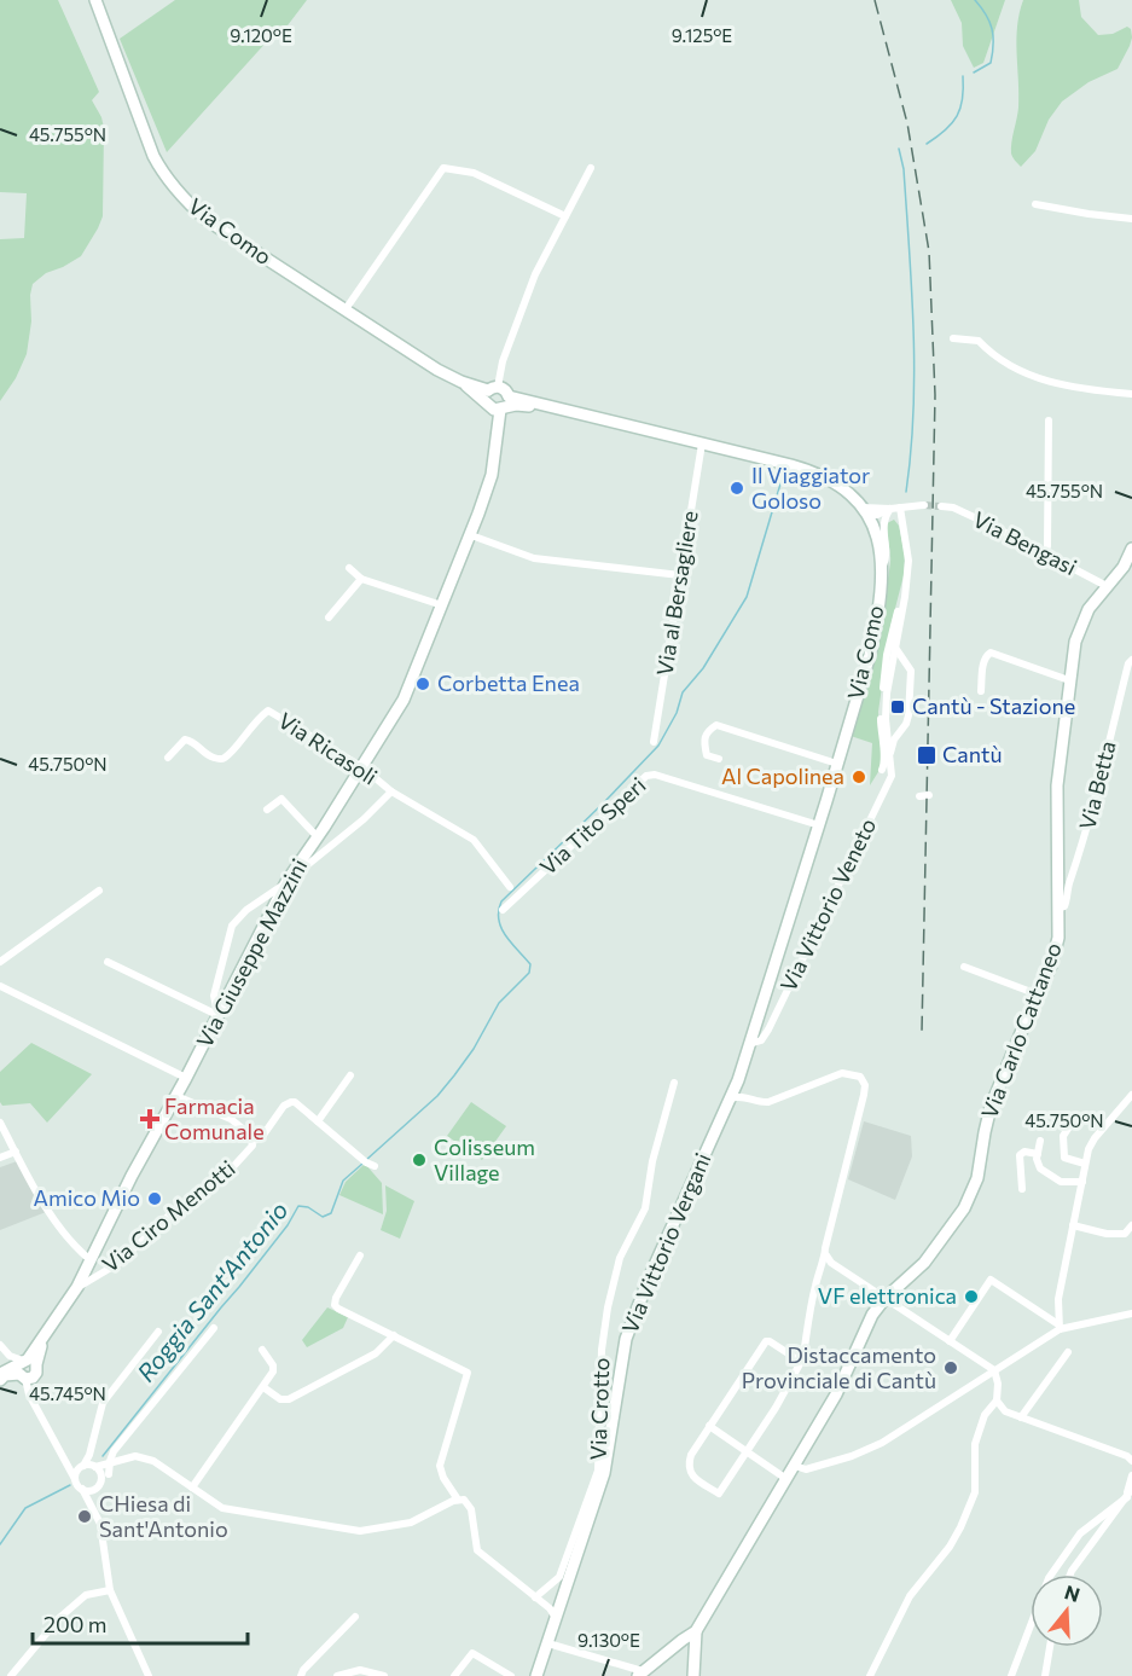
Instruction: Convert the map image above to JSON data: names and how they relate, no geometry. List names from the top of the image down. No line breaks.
{"streets":{"street":["Via Como","Via Bengasi","Via al Bersagliere","Via Ricasoli","Via Betta","Via Tito Speri","Via Vittorio Veneto","Via Giuseppe Mazzini","Via Carlo Cattaneo","Via Ciro Menotti","Via Vittorio Vergani","Via Crotto"]},"crossings":[["Via Como","Via al Bersagliere"],["Via Como","Via Tito Speri"],["Via Como","Via Vittorio Veneto"],["Via Como","Via Giuseppe Mazzini"],["Via Como","Via Vittorio Vergani"],["Via Bengasi","Via Carlo Cattaneo"],["Via Ricasoli","Via Giuseppe Mazzini"],["Via Betta","Via Carlo Cattaneo"],["Via Giuseppe Mazzini","Via Ciro Menotti"]],"water":["Roggia Sant'Antonio"],"places":{"other":["Il Viaggiator Goloso","Corbetta Enea","Al Capolinea","Colisseum Village","Amico Mio","VF elettronica","Distaccamento Provinciale di Cantù","CHiesa di Sant'Antonio"],"transit":["Cantù - Stazione","Cantù"],"health":["Farmacia Comunale"]},"scale_bar":"200 m","north":"top","coordinates":["9.120°E","9.125°E","45.755°N","45.750°N","45.745°N","9.130°E"]}
